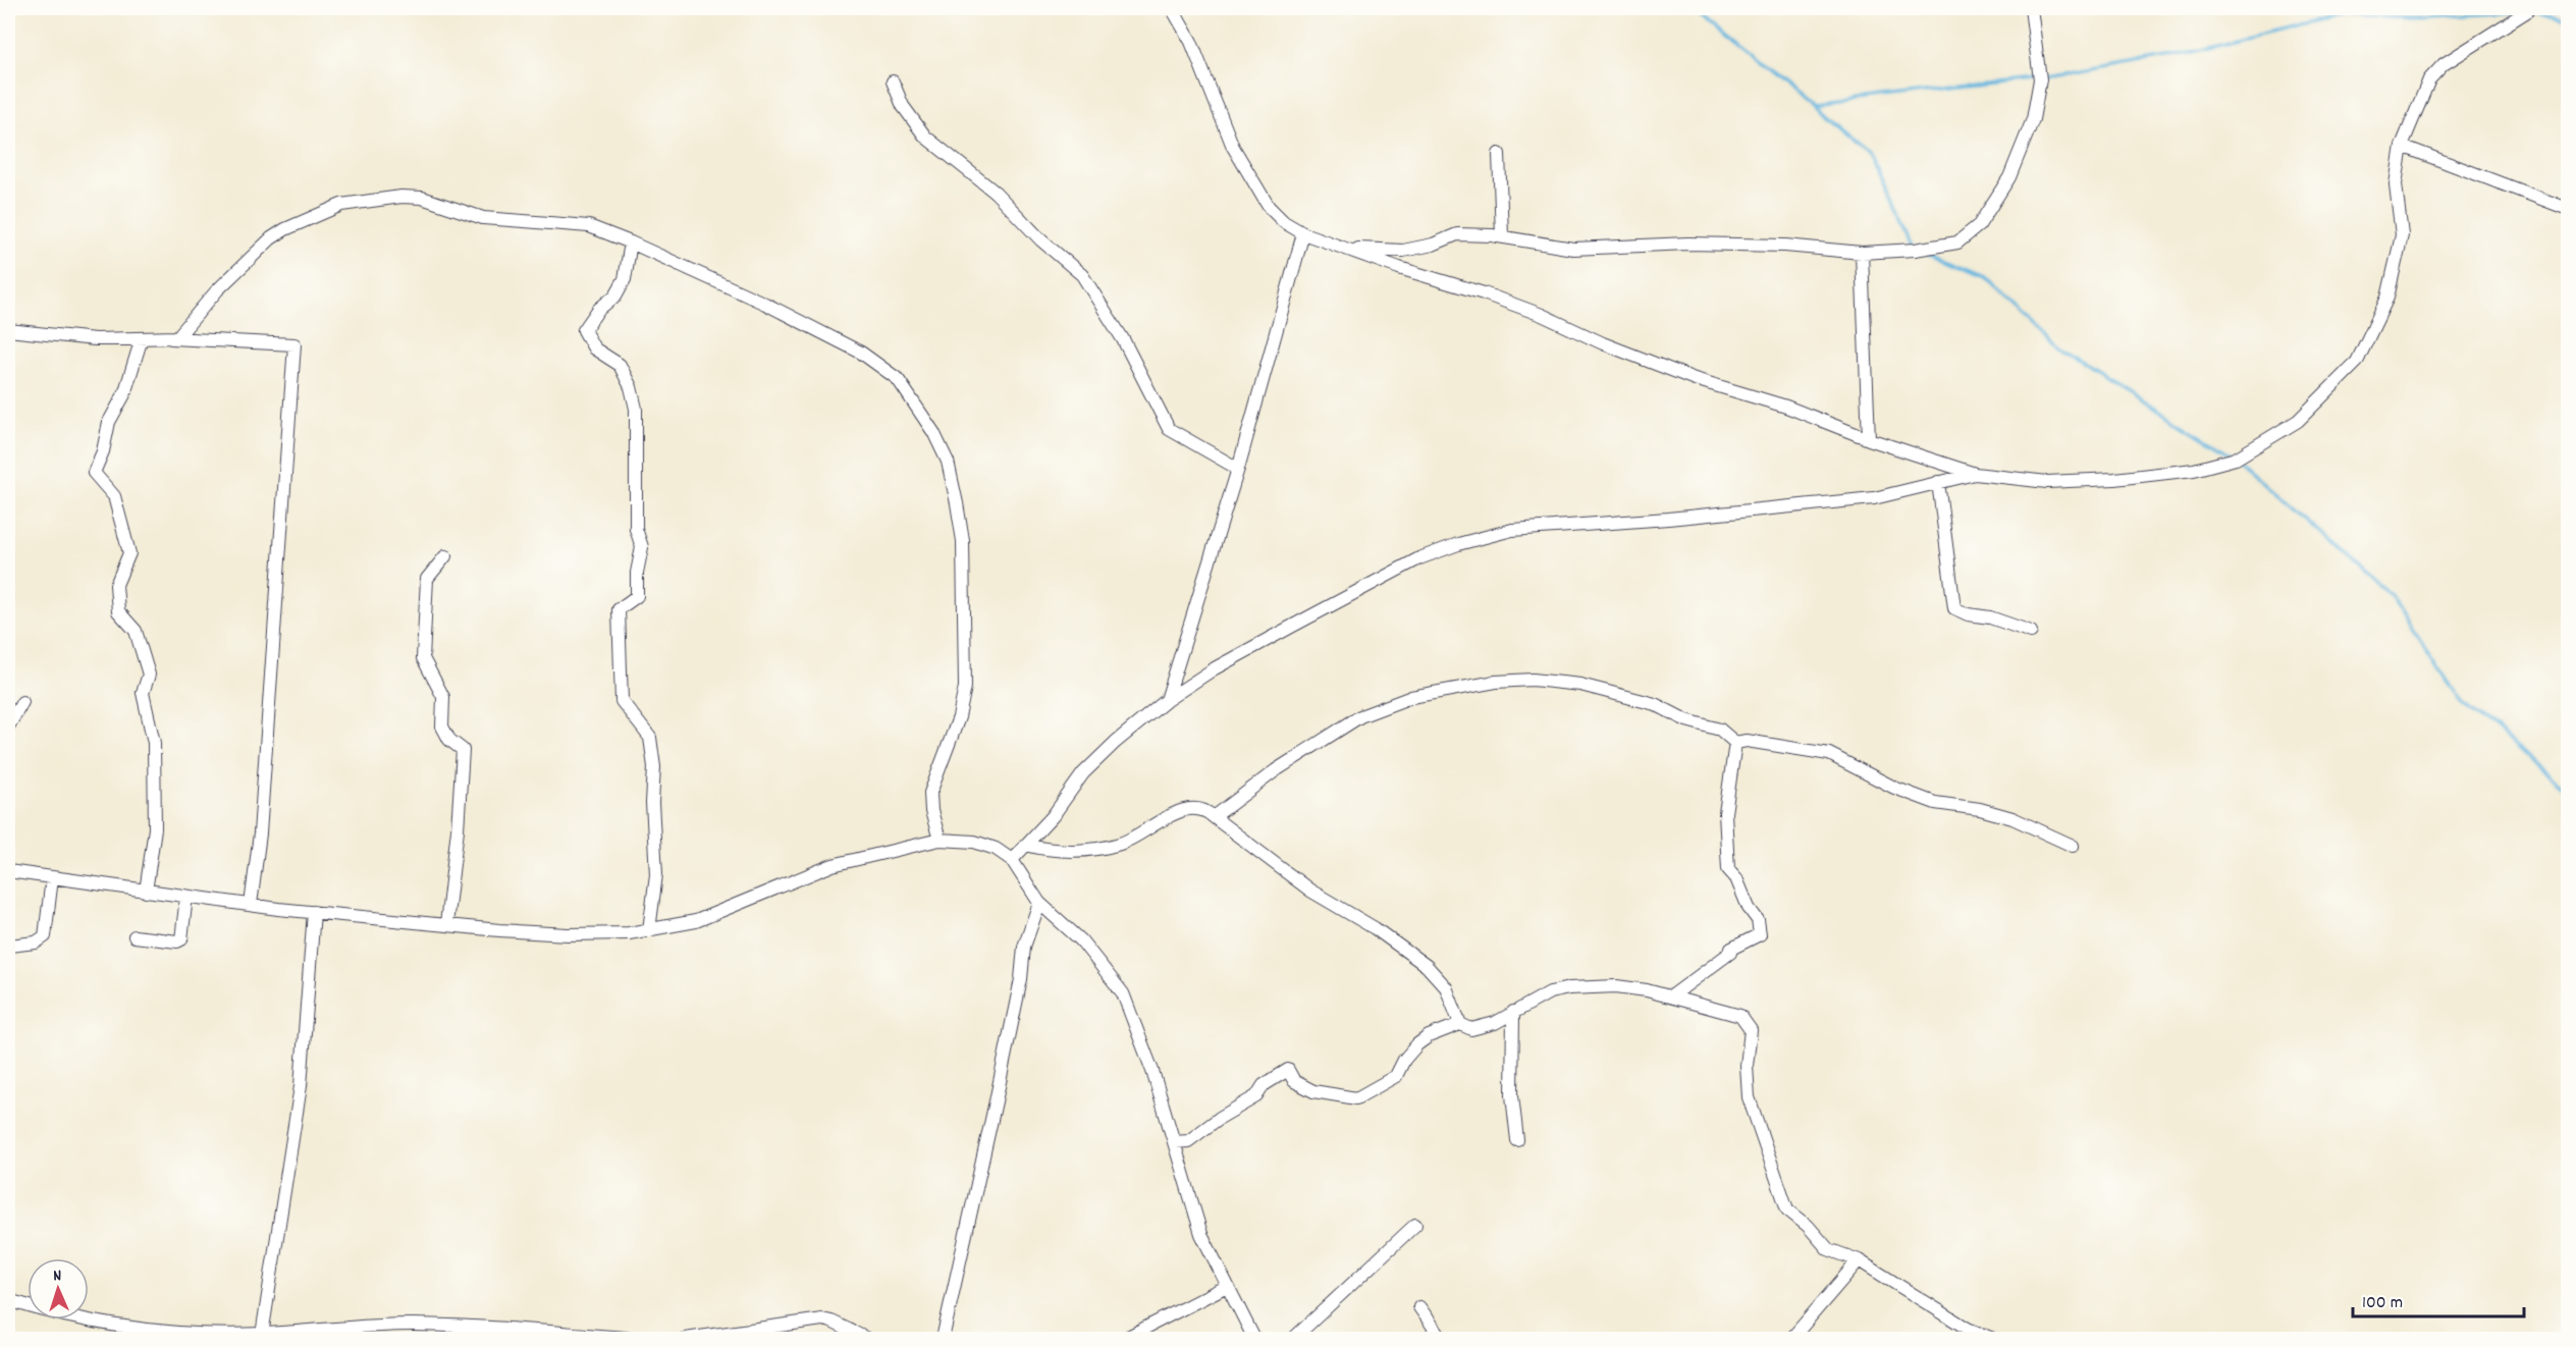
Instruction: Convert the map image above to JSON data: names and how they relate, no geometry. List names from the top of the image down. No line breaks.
{"scale_bar":"100 m","north":"top"}
